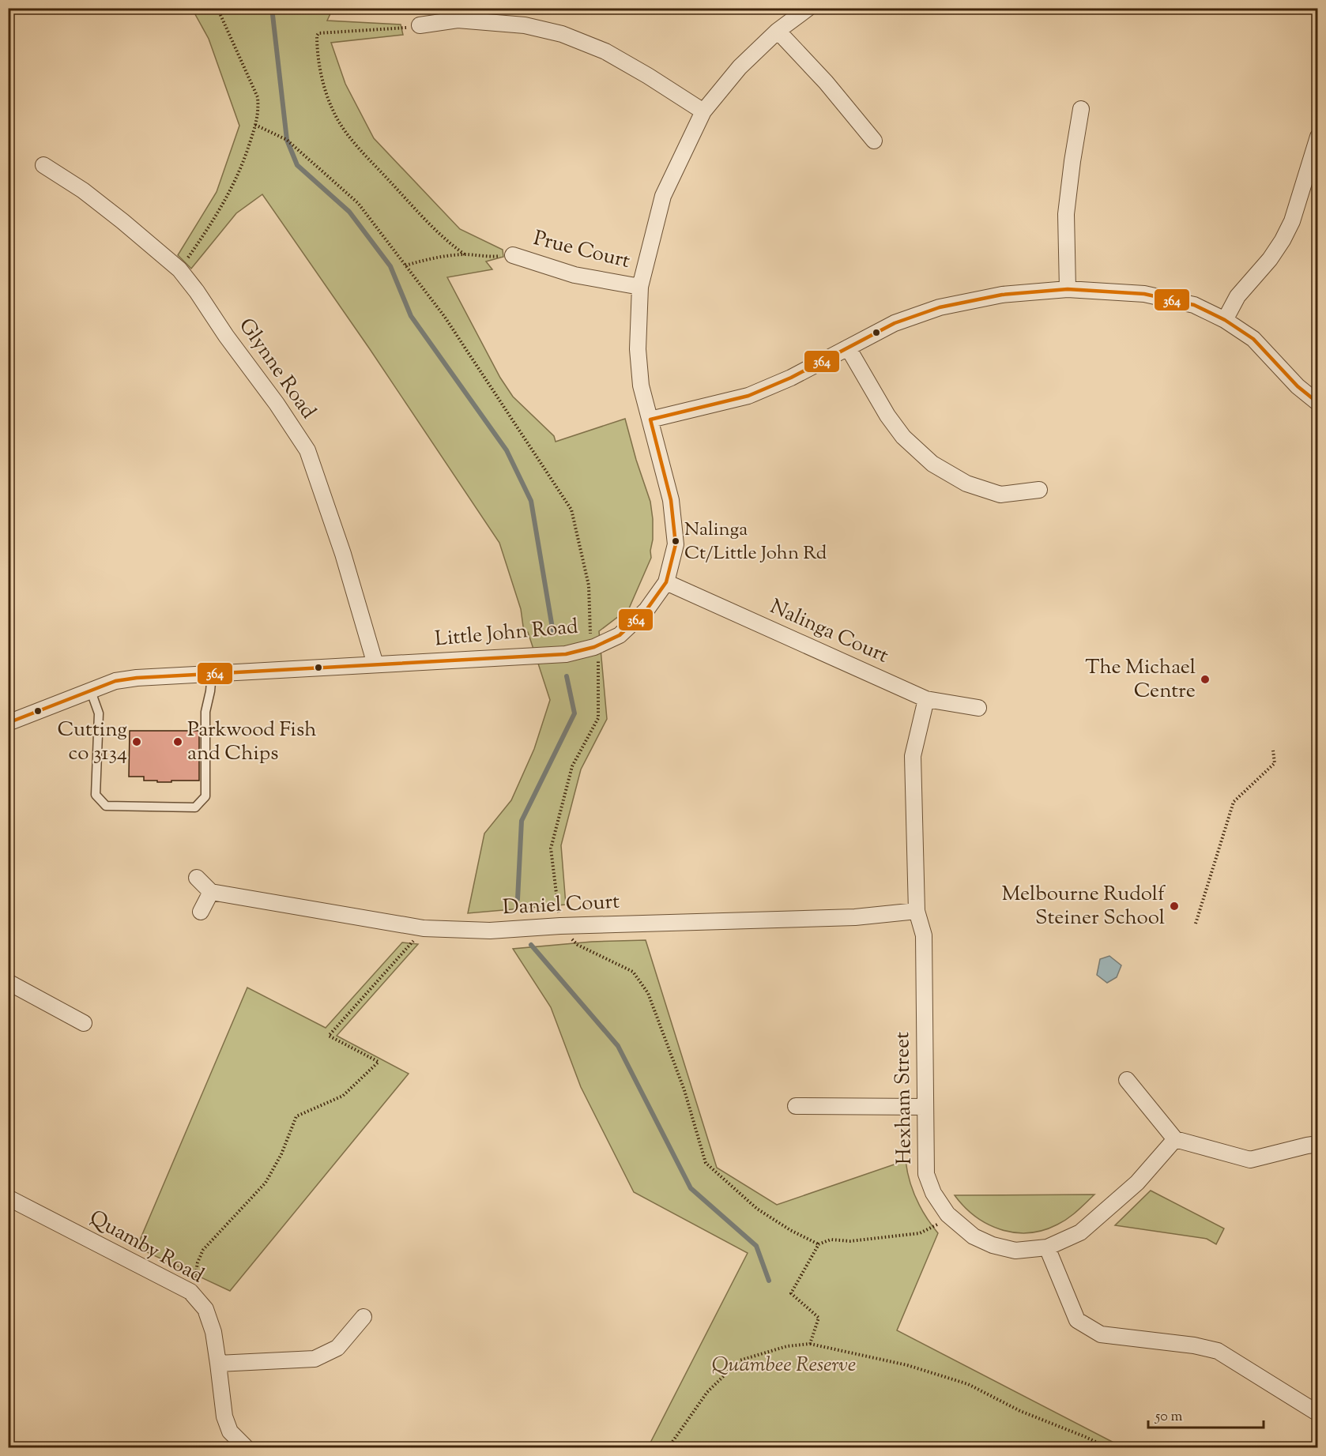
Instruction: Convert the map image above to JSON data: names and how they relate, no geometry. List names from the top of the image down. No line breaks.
{"streets":{"street":["Prue Court","Glynne Road","Nalinga Court","Little John Road","Daniel Court","Hexham Street","Quamby Road"]},"crossings":[["Prue Court","Little John Road"],["Glynne Road","Little John Road"],["Nalinga Court","Little John Road"],["Nalinga Court","Hexham Street"],["Daniel Court","Hexham Street"]],"parks":["Quambee Reserve"],"places":["Nalinga Ct/Little John Rd","The Michael Centre","Cutting co 3134","Parkwood Fish and Chips","Melbourne Rudolf Steiner School"],"lines":["transit line 364"],"scale_bar":"50 m"}
